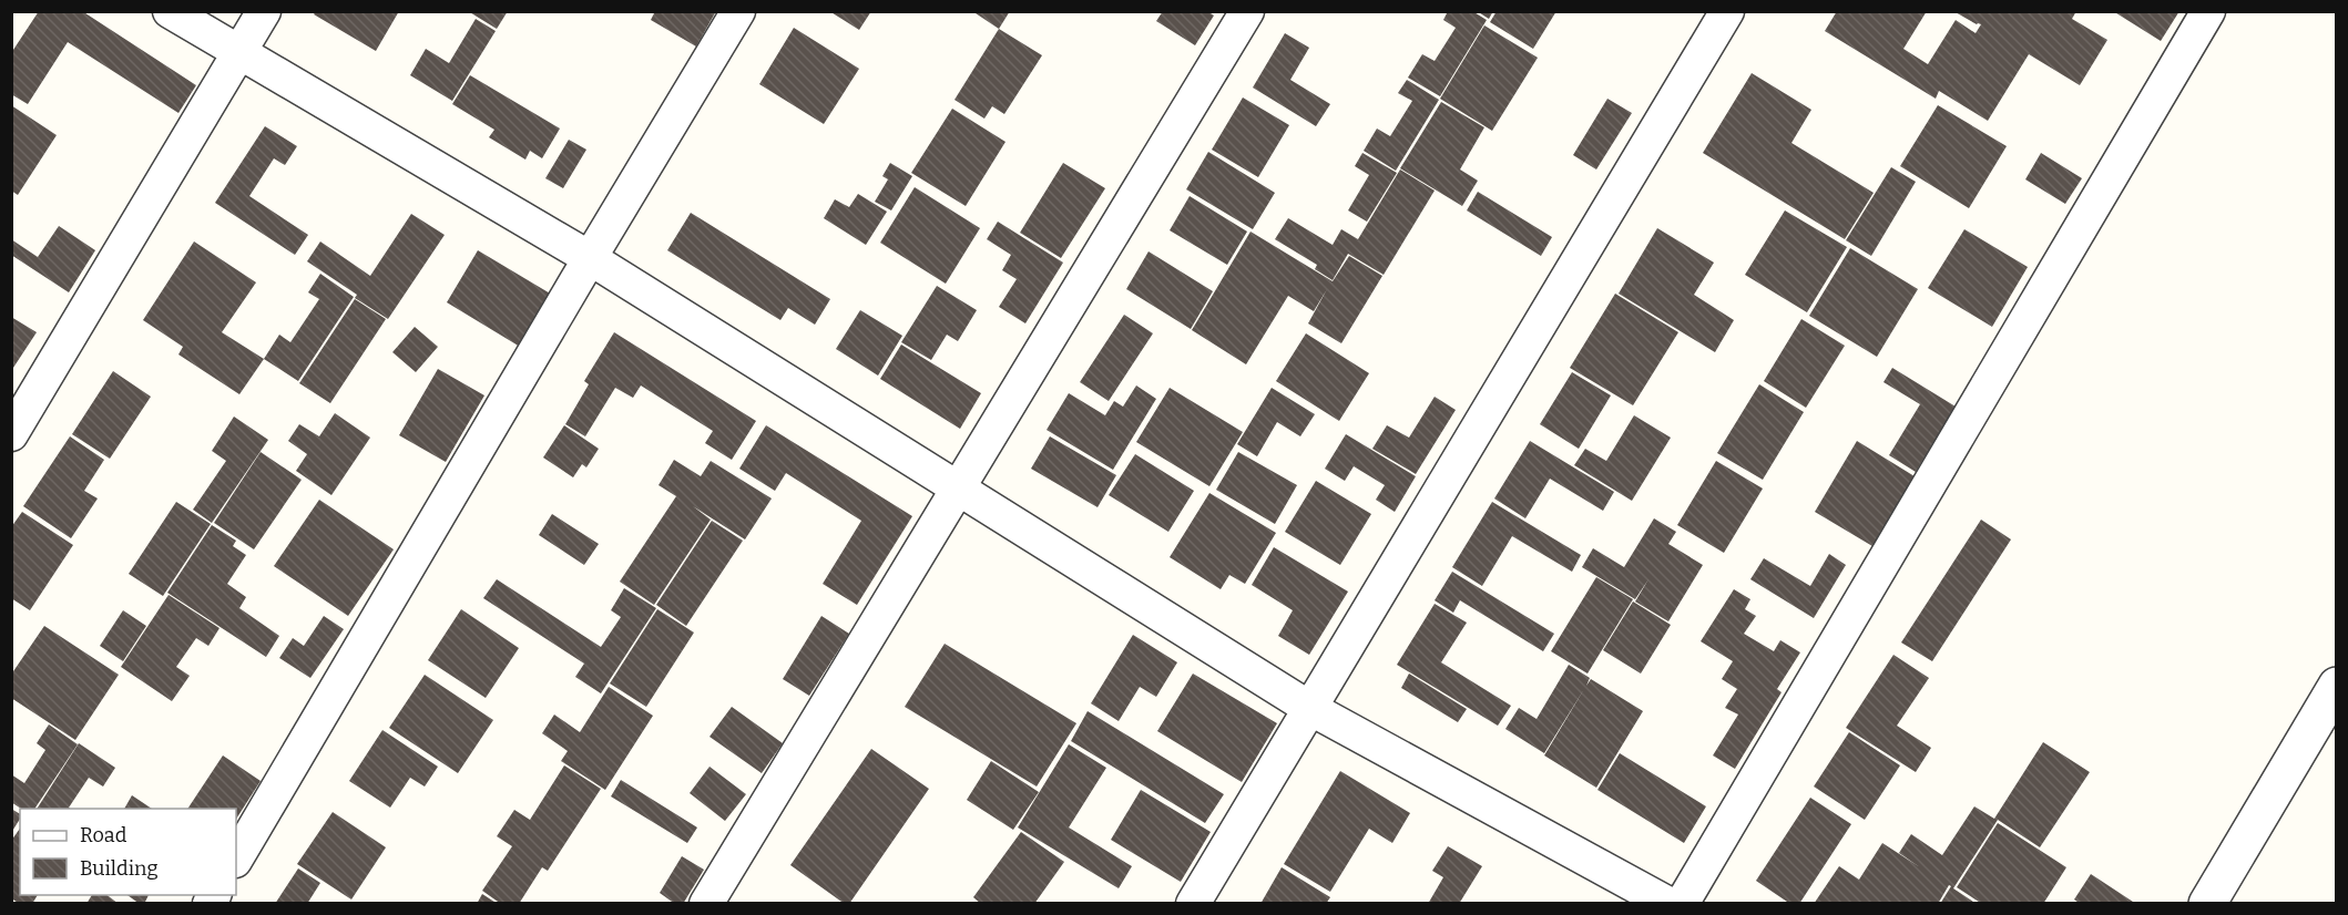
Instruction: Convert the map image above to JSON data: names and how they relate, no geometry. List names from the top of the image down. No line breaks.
{"legend":["Road","Building"]}
